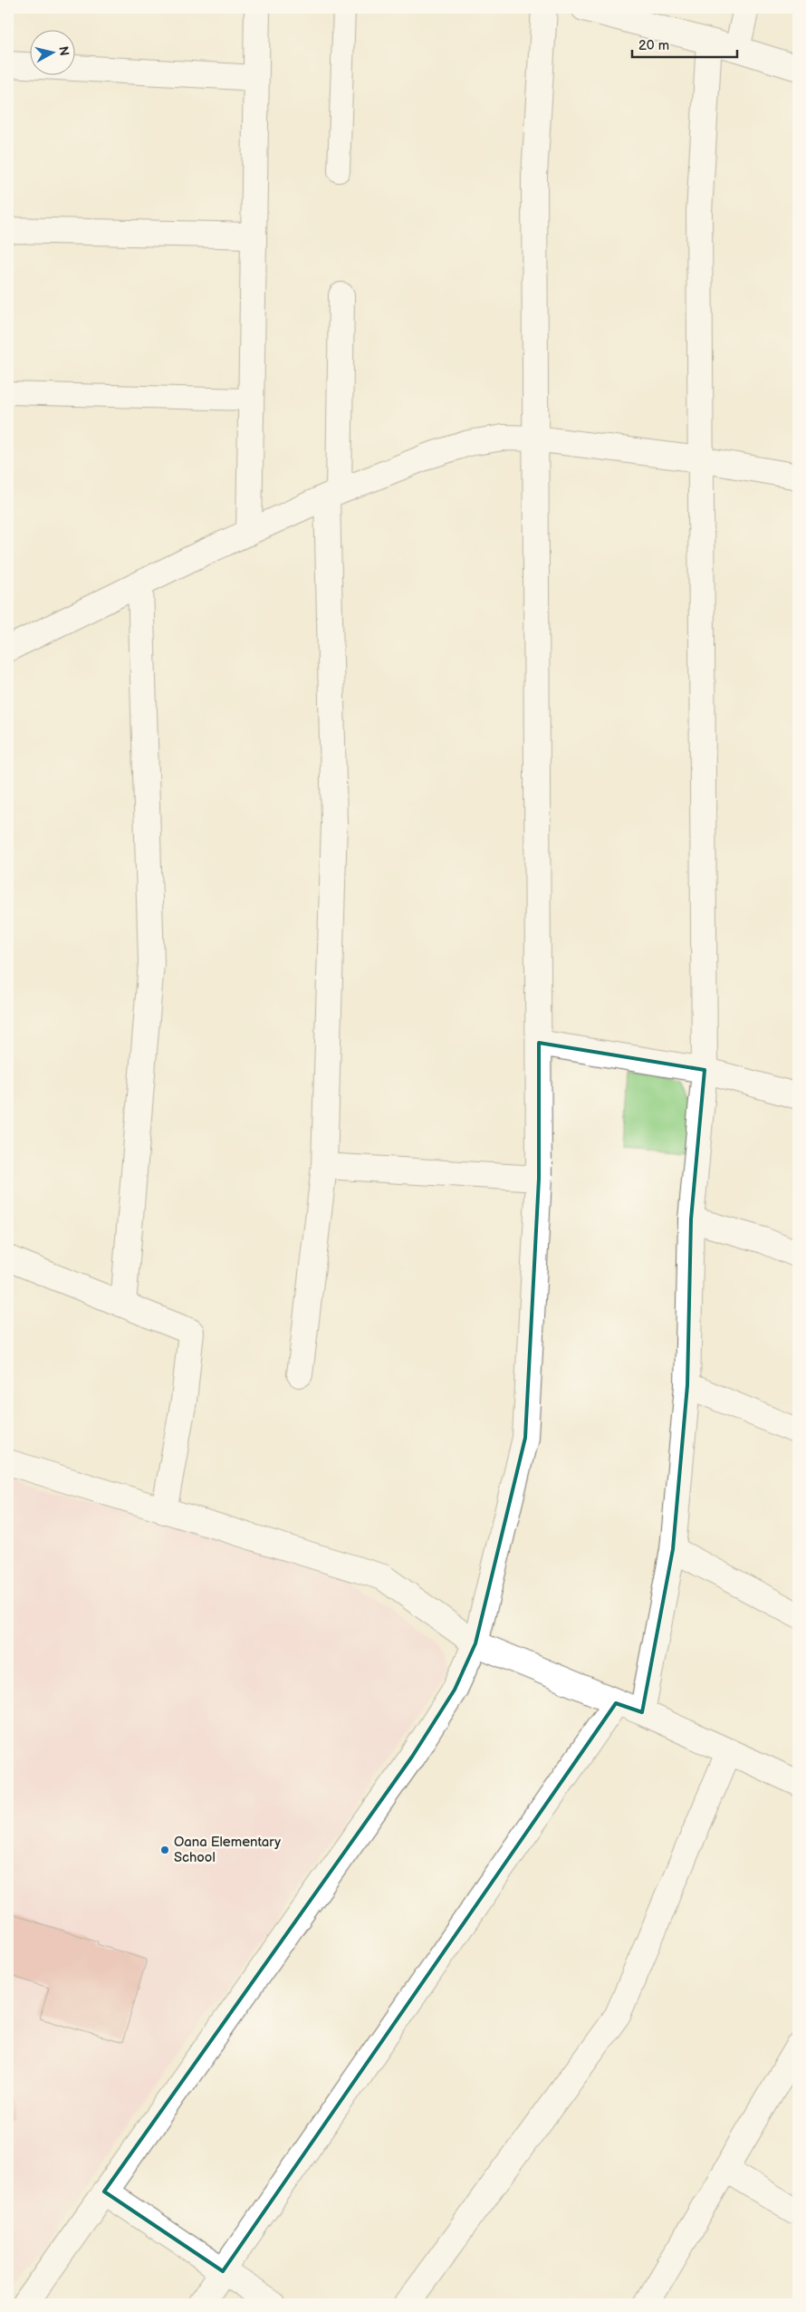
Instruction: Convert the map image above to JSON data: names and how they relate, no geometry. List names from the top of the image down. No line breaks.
{"places":["Oana Elementary School"],"scale_bar":"20 m","north":"right"}
